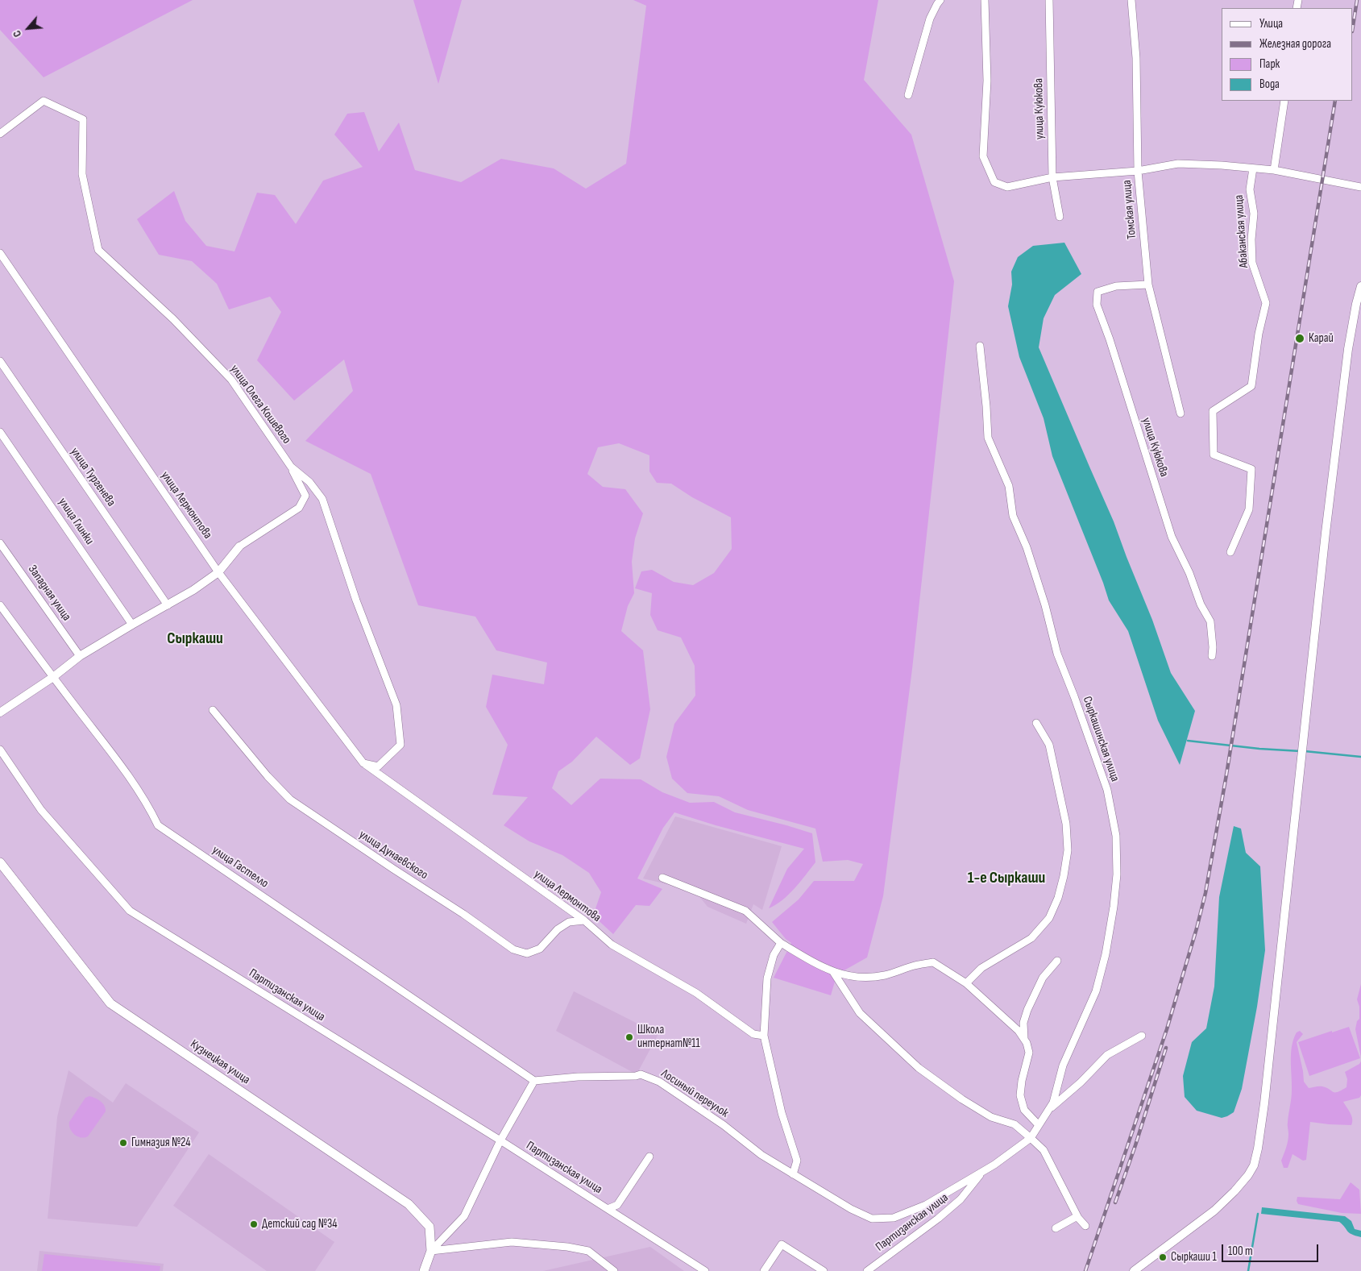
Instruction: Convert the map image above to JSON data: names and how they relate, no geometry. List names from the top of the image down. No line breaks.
{"streets":{"main road":["Кузнецкая улица"],"street":["улица Куюкова","Томская улица","Абаканская улица","улица Олега Кошевого","улица Тургенева","улица Лермонтова","улица Глинки","Западная улица","Сыркашинская улица","улица Дунаевского","улица Гастелло","Партизанская улица","Лосиный переулок"]},"crossings":[["улица Куюкова","Томская улица"],["улица Олега Кошевого","улица Лермонтова"],["улица Лермонтова","улица Дунаевского"],["улица Гастелло","Лосиный переулок"],["Партизанская улица","Лосиный переулок"]],"districts":["Сыркаши","1-е Сыркаши"],"places":["Карай","Школа интернат№11","Гимназия №24","Детский сад №34","Сыркаши 1"],"legend":["Улица","Железная дорога","Парк","Вода"],"scale_bar":"100 m","north":"bottom left"}
